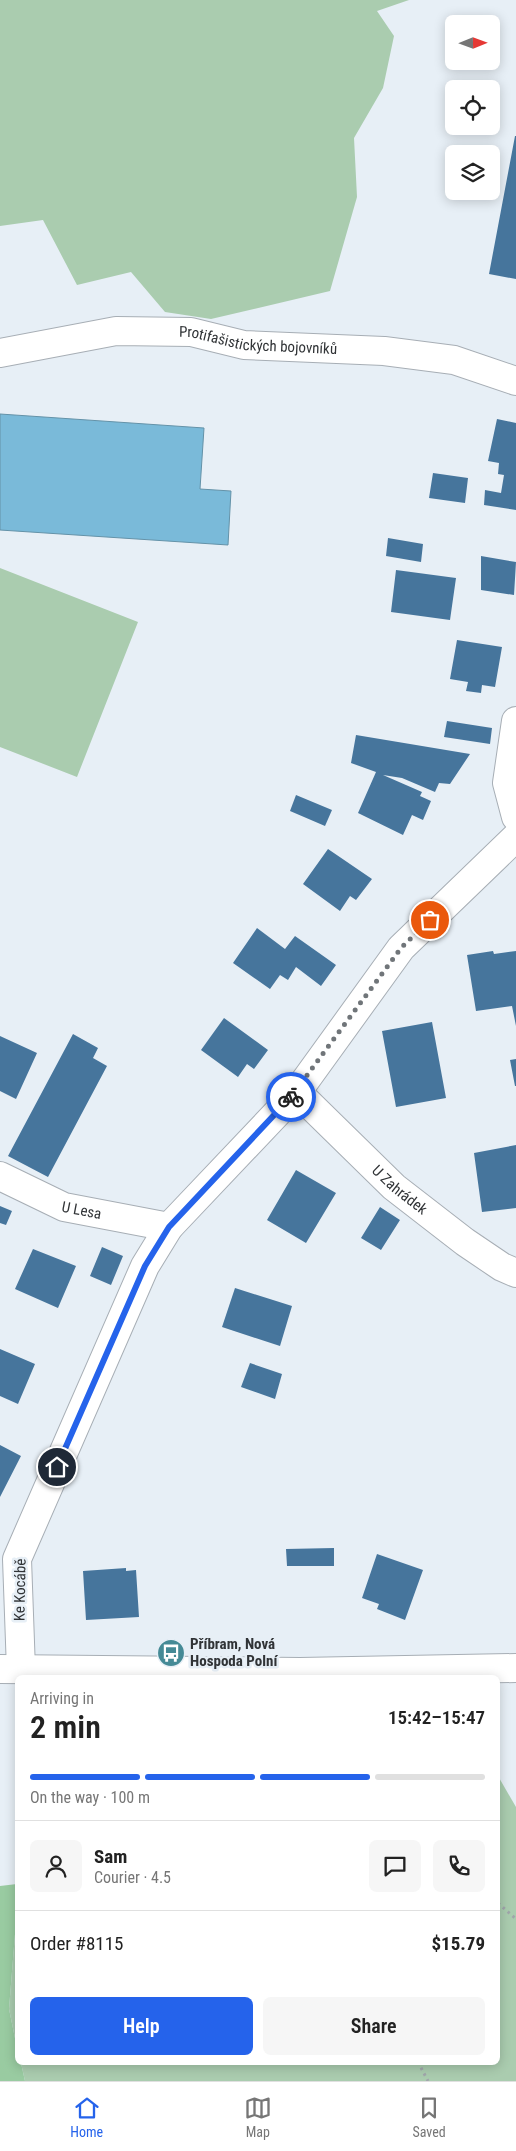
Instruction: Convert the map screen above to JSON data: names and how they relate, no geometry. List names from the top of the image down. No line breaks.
{"streets":{"street":["Protifašistických bojovníků","U Zahrádek","U Lesa","Ke Kocábě"]},"crossings":[["U Zahrádek","Ke Kocábě"],["U Lesa","Ke Kocábě"]],"places":{"bus stop":["Příbram, Nová Hospoda Polní"]},"north":"right","page":{"heading":["2 min","Arriving in","15:42–15:47"],"panel":["Sam","Courier · 4.5","Order #8115","$15.79"],"bar":"On the way · 100 m","buttons":["Help","Share"],"tabs":["Home","Map","Saved"]}}
